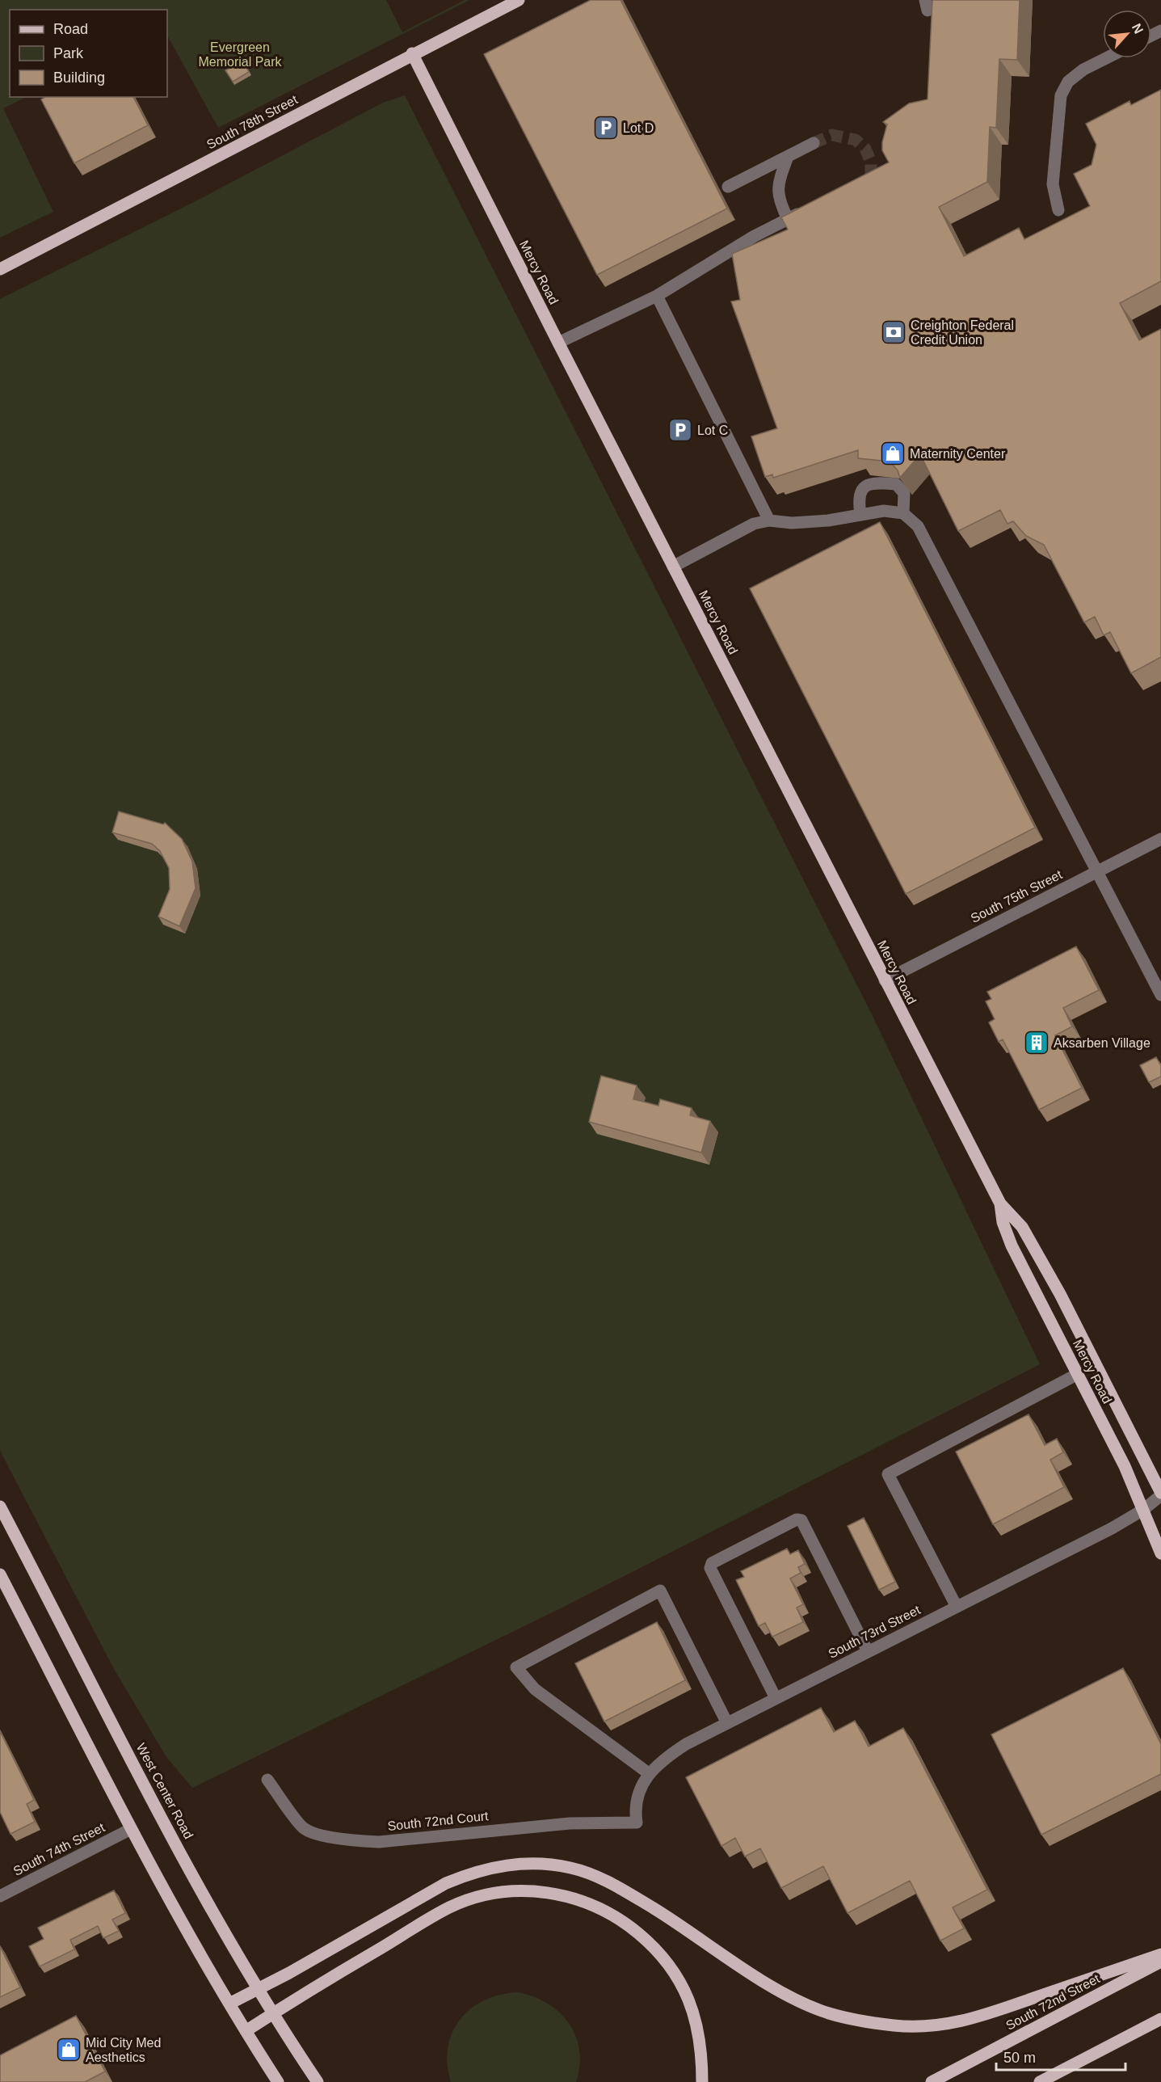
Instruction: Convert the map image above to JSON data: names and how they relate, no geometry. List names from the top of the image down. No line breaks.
{"streets":{"main road":["South 78th Street","Mercy Road","West Center Road","South 72nd Street"],"street":["South 75th Street","South 73rd Street","South 72nd Court","South 74th Street"]},"crossings":[["South 78th Street","Mercy Road"],["Mercy Road","South 75th Street"],["Mercy Road","South 73rd Street"],["South 73rd Street","South 72nd Court"]],"parks":["Evergreen Memorial Park"],"places":{"parking":["Lot D","Lot C"],"bank":["Creighton Federal Credit Union"],"shop":["Maternity Center","Mid City Med Aesthetics"],"building":["Aksarben Village"]},"legend":["Road","Park","Building"],"scale_bar":"50 m","north":"top right"}
